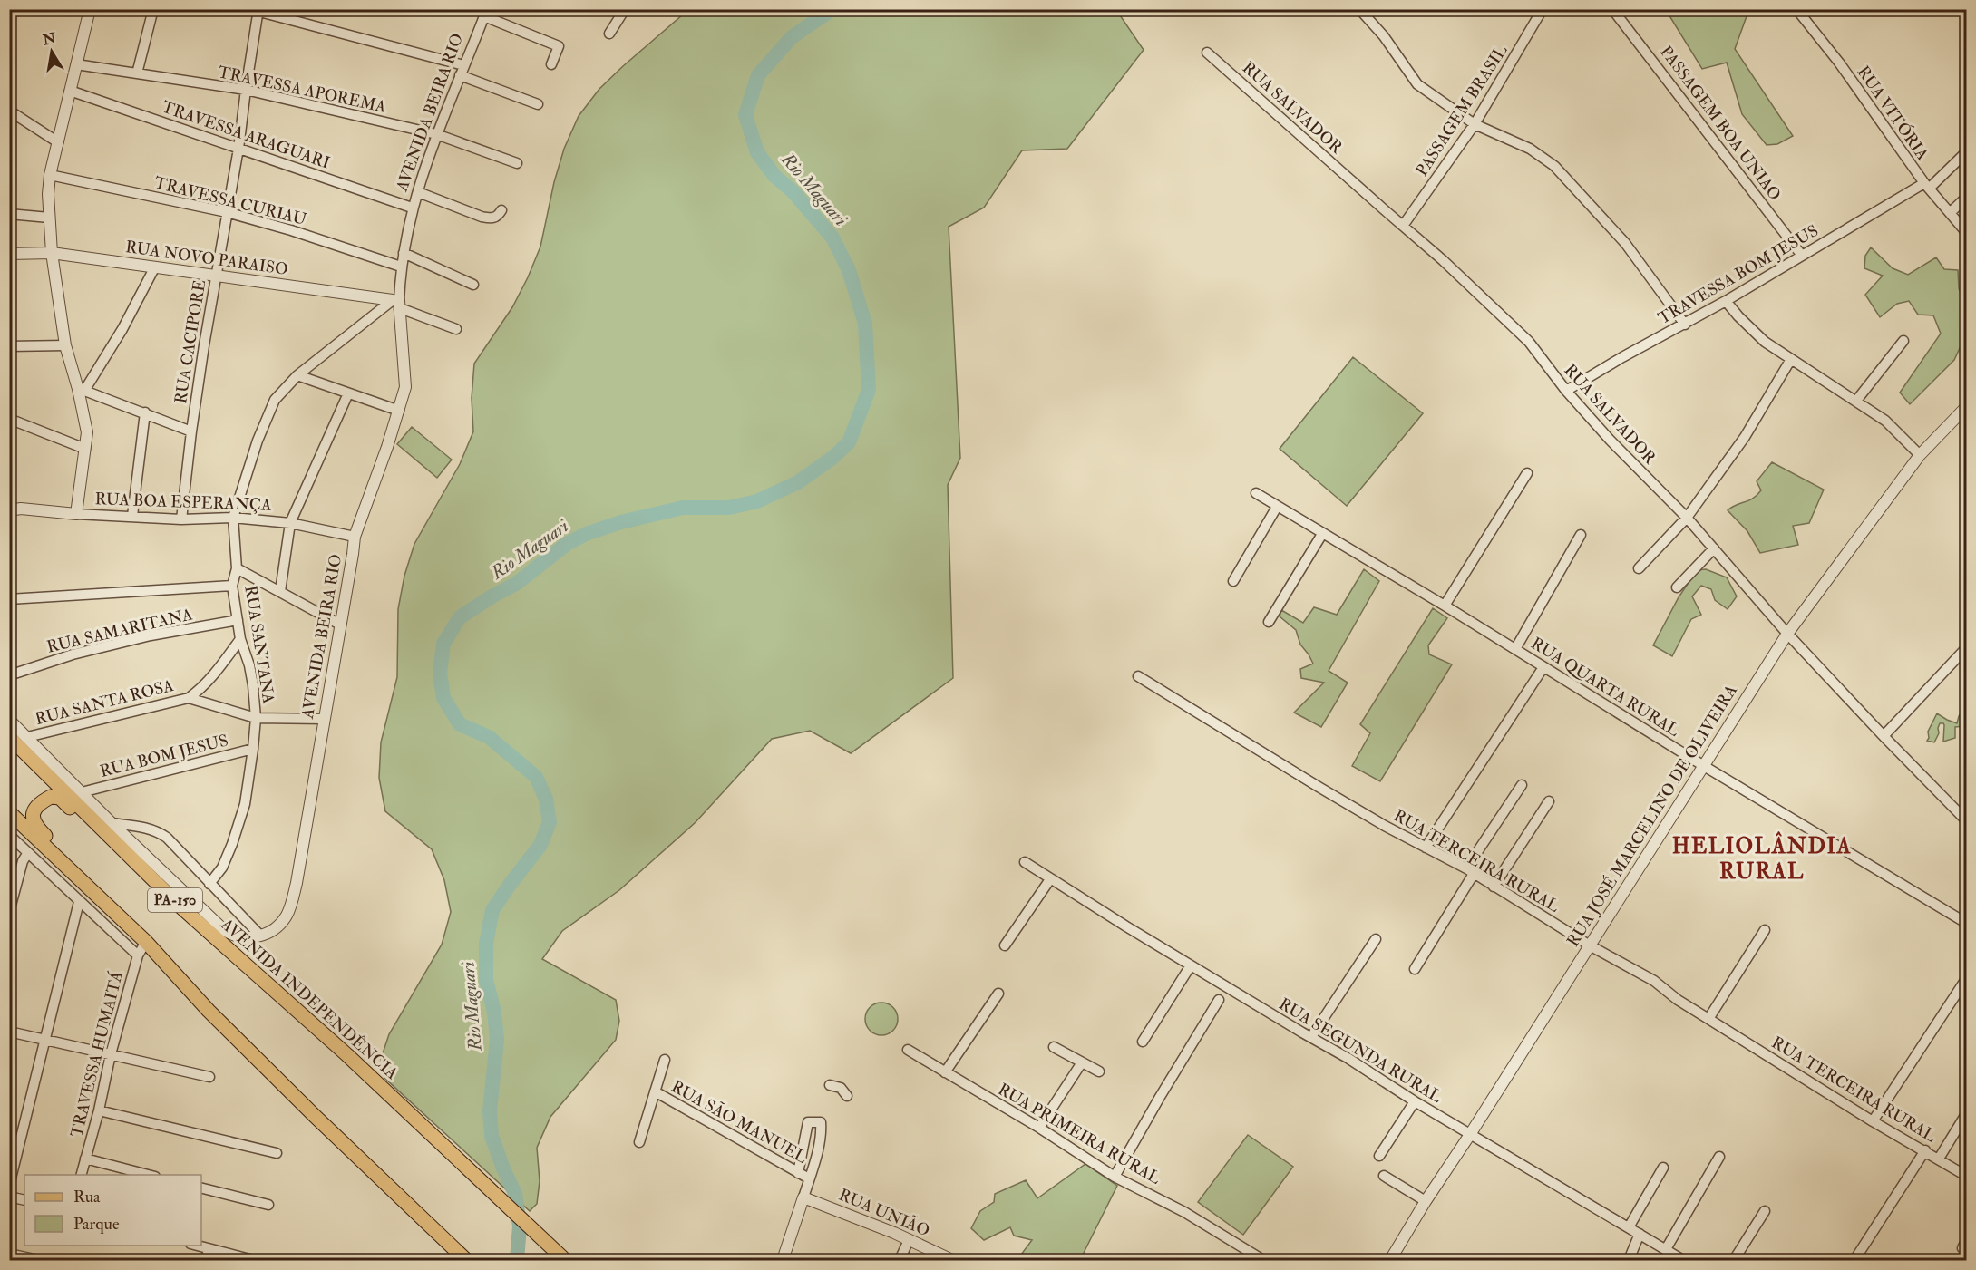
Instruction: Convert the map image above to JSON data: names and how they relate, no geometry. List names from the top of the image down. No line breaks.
{"streets":{"main road":["PA-150","AVENIDA INDEPENDÊNCIA"],"street":["TRAVESSA APOREMA","RUA SALVADOR","PASSAGEM BRASIL","AVENIDA BEIRA RIO","RUA VITÓRIA","PASSAGEM BOA UNIAO","TRAVESSA ARAGUARI","TRAVESSA CURIAU","RUA NOVO PARAISO","TRAVESSA BOM JESUS","RUA CACIPORE","RUA BOA ESPERANÇA","RUA SAMARITANA","RUA SANTANA","RUA QUARTA RURAL","RUA SANTA ROSA","RUA BOM JESUS","RUA JOSÉ MARCELINO DE OLIVEIRA","RUA TERCEIRA RURAL","RUA SEGUNDA RURAL","TRAVESSA HUMAITÁ","RUA SÃO MANUEL","RUA PRIMEIRA RURAL","RUA UNIÃO"]},"crossings":[["TRAVESSA APOREMA","AVENIDA BEIRA RIO"],["TRAVESSA APOREMA","RUA CACIPORE"],["RUA SALVADOR","PASSAGEM BRASIL"],["RUA SALVADOR","TRAVESSA BOM JESUS"],["RUA SALVADOR","RUA JOSÉ MARCELINO DE OLIVEIRA"],["AVENIDA BEIRA RIO","TRAVESSA ARAGUARI"],["AVENIDA BEIRA RIO","TRAVESSA CURIAU"],["AVENIDA BEIRA RIO","RUA NOVO PARAISO"],["AVENIDA BEIRA RIO","RUA BOA ESPERANÇA"],["AVENIDA BEIRA RIO","RUA SANTANA"],["AVENIDA BEIRA RIO","RUA SANTA ROSA"],["RUA VITÓRIA","TRAVESSA BOM JESUS"],["PASSAGEM BOA UNIAO","TRAVESSA BOM JESUS"],["TRAVESSA ARAGUARI","RUA CACIPORE"],["TRAVESSA CURIAU","RUA CACIPORE"],["RUA NOVO PARAISO","RUA CACIPORE"],["RUA NOVO PARAISO","RUA SANTANA"],["RUA CACIPORE","RUA BOA ESPERANÇA"],["RUA BOA ESPERANÇA","RUA SANTANA"],["RUA SAMARITANA","RUA SANTANA"],["RUA SANTANA","RUA SANTA ROSA"],["RUA SANTANA","RUA BOM JESUS"],["RUA QUARTA RURAL","RUA JOSÉ MARCELINO DE OLIVEIRA"],["RUA JOSÉ MARCELINO DE OLIVEIRA","RUA TERCEIRA RURAL"],["RUA JOSÉ MARCELINO DE OLIVEIRA","RUA SEGUNDA RURAL"],["PA-150","TRAVESSA HUMAITÁ"]],"districts":["HELIOLÂNDIA RURAL"],"water":["Rio Maguari"],"legend":["Rua","Parque"],"north":"top"}
